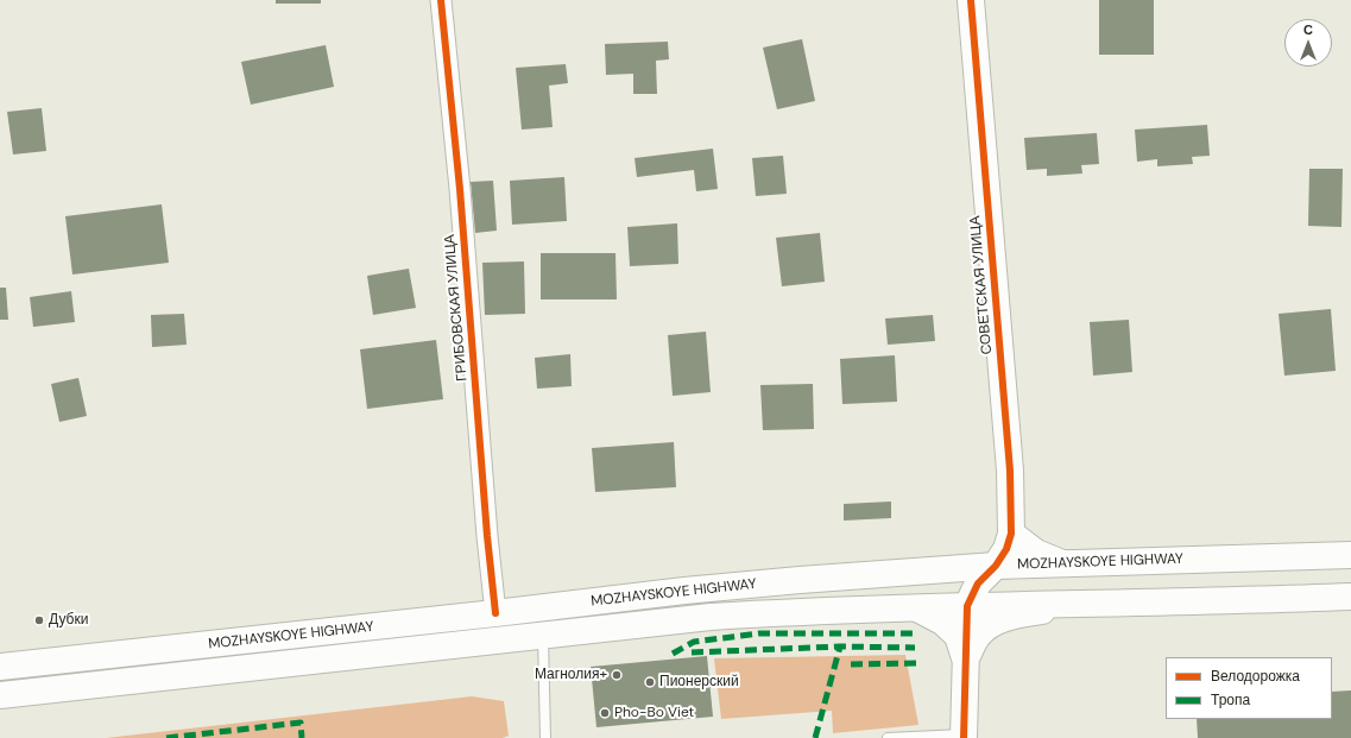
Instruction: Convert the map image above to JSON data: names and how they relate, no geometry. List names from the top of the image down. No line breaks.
{"streets":{"main road":["СОВЕТСКАЯ УЛИЦА","MOZHAYSKOYE HIGHWAY"],"street":["ГРИБОВСКАЯ УЛИЦА"]},"crossings":[["СОВЕТСКАЯ УЛИЦА","MOZHAYSKOYE HIGHWAY"],["ГРИБОВСКАЯ УЛИЦА","MOZHAYSKOYE HIGHWAY"]],"places":["Дубки","Магнолия+","Пионерский","Pho-Bo Viet"],"legend":["Велодорожка","Тропа"],"north":"top"}
